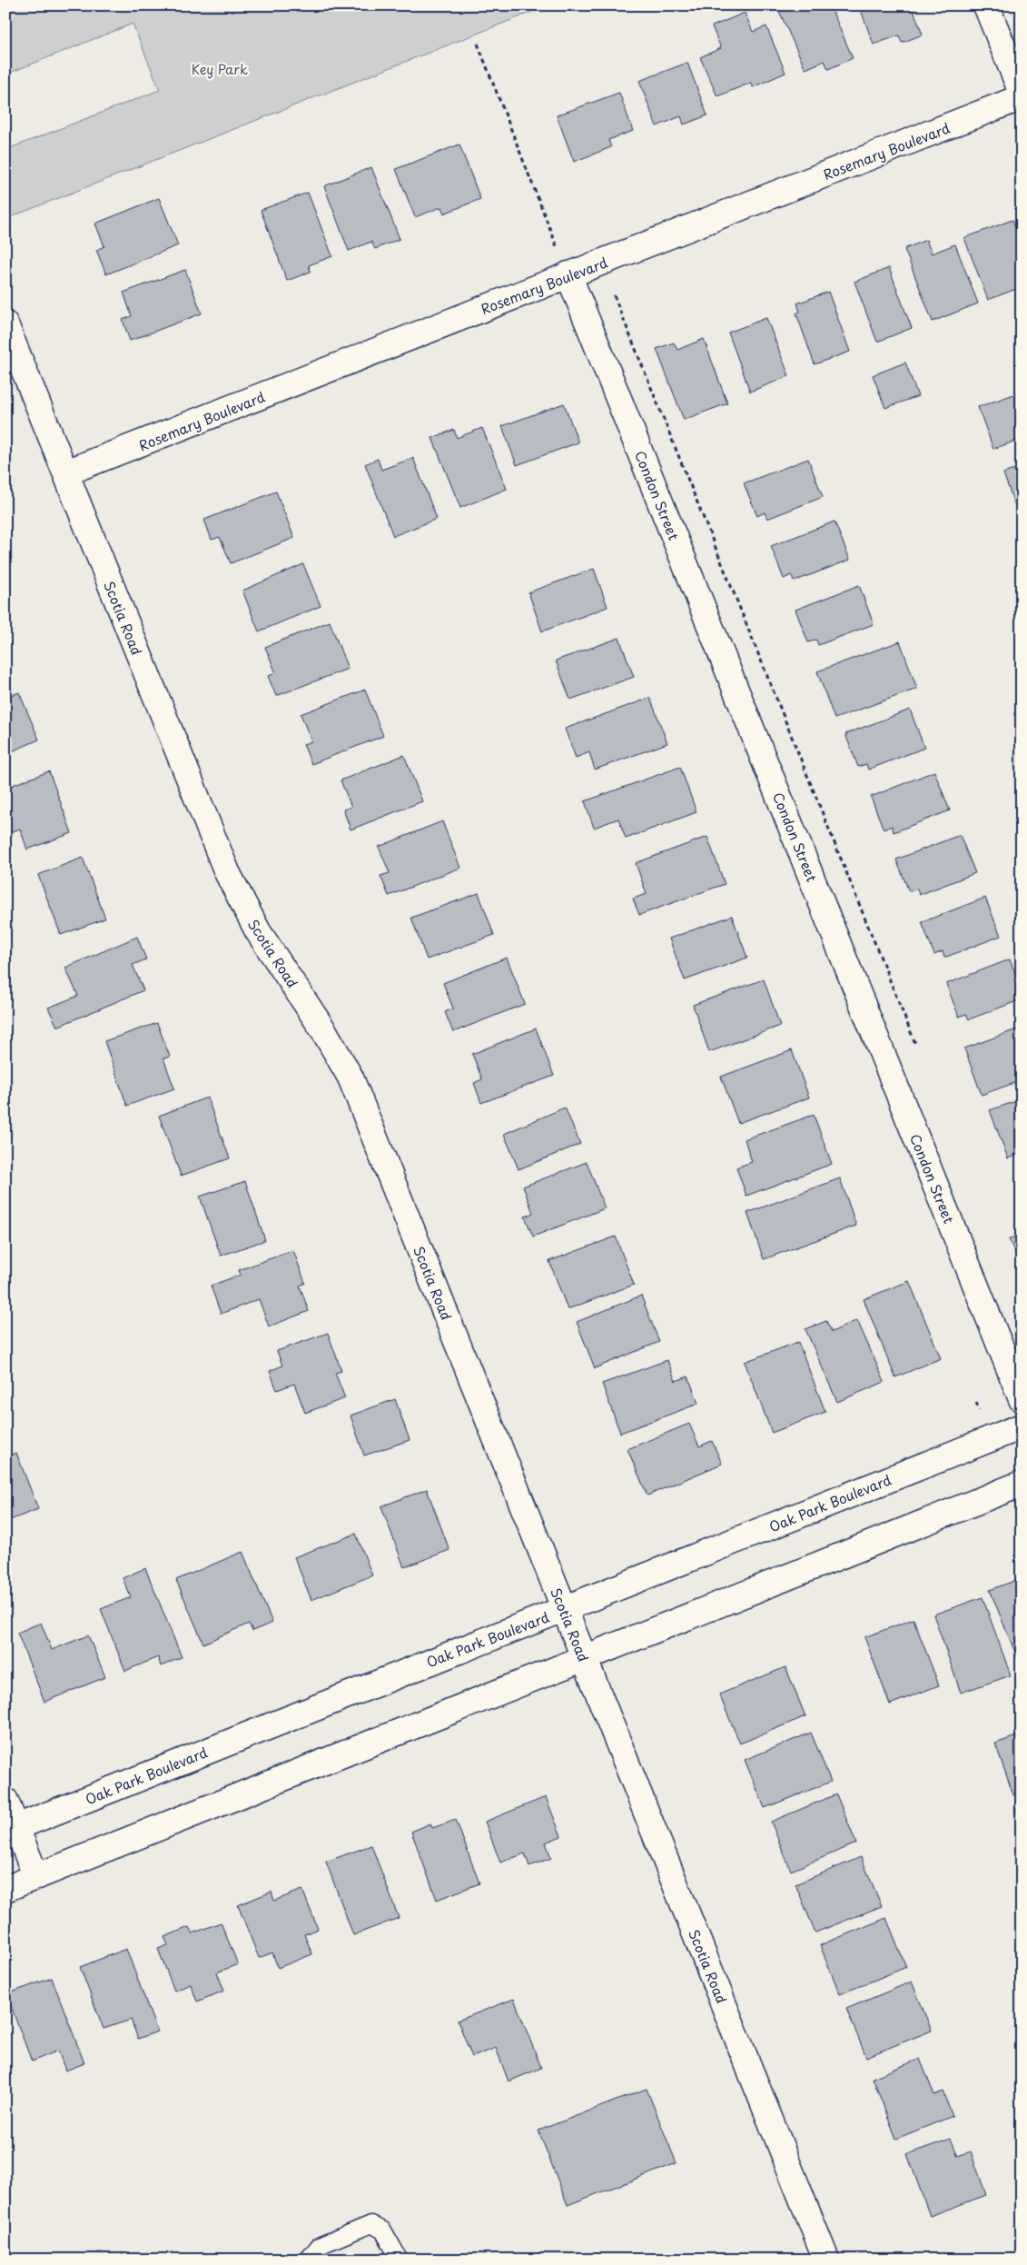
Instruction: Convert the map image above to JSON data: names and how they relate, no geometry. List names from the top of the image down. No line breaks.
{"streets":{"street":["Rosemary Boulevard","Condon Street","Scotia Road","Oak Park Boulevard"]},"crossings":[["Rosemary Boulevard","Condon Street"],["Rosemary Boulevard","Scotia Road"],["Scotia Road","Oak Park Boulevard"]],"parks":["Key Park"]}
